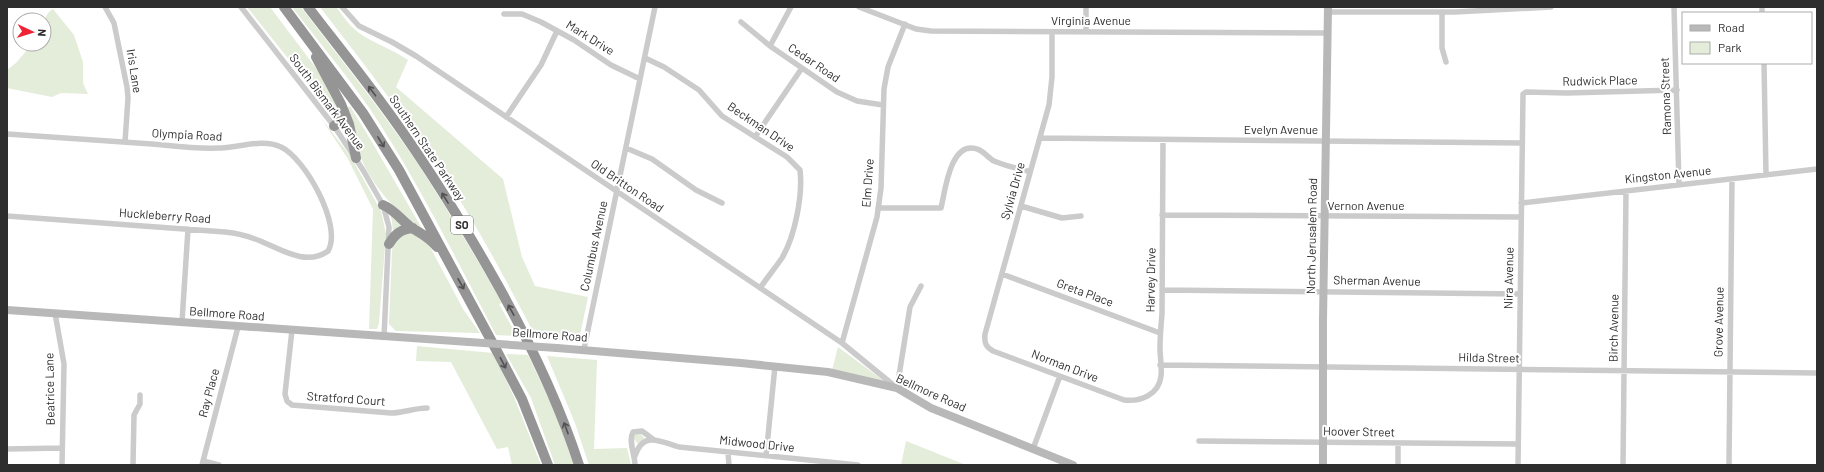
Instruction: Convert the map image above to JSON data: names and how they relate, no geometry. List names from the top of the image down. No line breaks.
{"streets":{"highway":["Southern State Parkway","SO"],"main road":["North Jerusalem Road","Bellmore Road"],"street":["Virginia Avenue","Mark Drive","Cedar Road","Iris Lane","Rudwick Place","Ramona Street","South Bismark Avenue","Beckman Drive","Evelyn Avenue","Olympia Road","Kingston Avenue","Elm Drive","Old Britton Road","Sylvia Drive","Vernon Avenue","Huckleberry Road","Columbus Avenue","Nira Avenue","Harvey Drive","Sherman Avenue","Greta Place","Grove Avenue","Birch Avenue","Hilda Street","Norman Drive","Beatrice Lane","Ray Place","Stratford Court","Hoover Street","Midwood Drive"]},"crossings":[["Virginia Avenue","Elm Drive"],["Virginia Avenue","Sylvia Drive"],["Virginia Avenue","North Jerusalem Road"],["Mark Drive","Columbus Avenue"],["Cedar Road","Elm Drive"],["Iris Lane","Olympia Road"],["Rudwick Place","Ramona Street"],["Rudwick Place","Nira Avenue"],["Ramona Street","Kingston Avenue"],["South Bismark Avenue","Bellmore Road"],["Beckman Drive","Old Britton Road"],["Beckman Drive","Columbus Avenue"],["Evelyn Avenue","Sylvia Drive"],["Evelyn Avenue","North Jerusalem Road"],["Evelyn Avenue","Nira Avenue"],["Evelyn Avenue","Harvey Drive"],["Olympia Road","Huckleberry Road"],["Kingston Avenue","Nira Avenue"],["Kingston Avenue","Grove Avenue"],["Kingston Avenue","Birch Avenue"],["Elm Drive","Old Britton Road"],["Old Britton Road","Columbus Avenue"],["Old Britton Road","Bellmore Road"],["Sylvia Drive","Greta Place"],["Sylvia Drive","Norman Drive"],["Vernon Avenue","North Jerusalem Road"],["Vernon Avenue","Nira Avenue"],["Vernon Avenue","Harvey Drive"],["North Jerusalem Road","Sherman Avenue"],["North Jerusalem Road","Hilda Street"],["North Jerusalem Road","Hoover Street"],["Columbus Avenue","Bellmore Road"],["Nira Avenue","Sherman Avenue"],["Nira Avenue","Hilda Street"],["Nira Avenue","Hoover Street"],["Harvey Drive","Sherman Avenue"],["Harvey Drive","Greta Place"],["Harvey Drive","Hilda Street"],["Harvey Drive","Norman Drive"],["Bellmore Road","Beatrice Lane"],["Bellmore Road","Ray Place"],["Bellmore Road","Stratford Court"],["Grove Avenue","Hilda Street"],["Birch Avenue","Hilda Street"]],"legend":["Road","Park"],"north":"right"}
